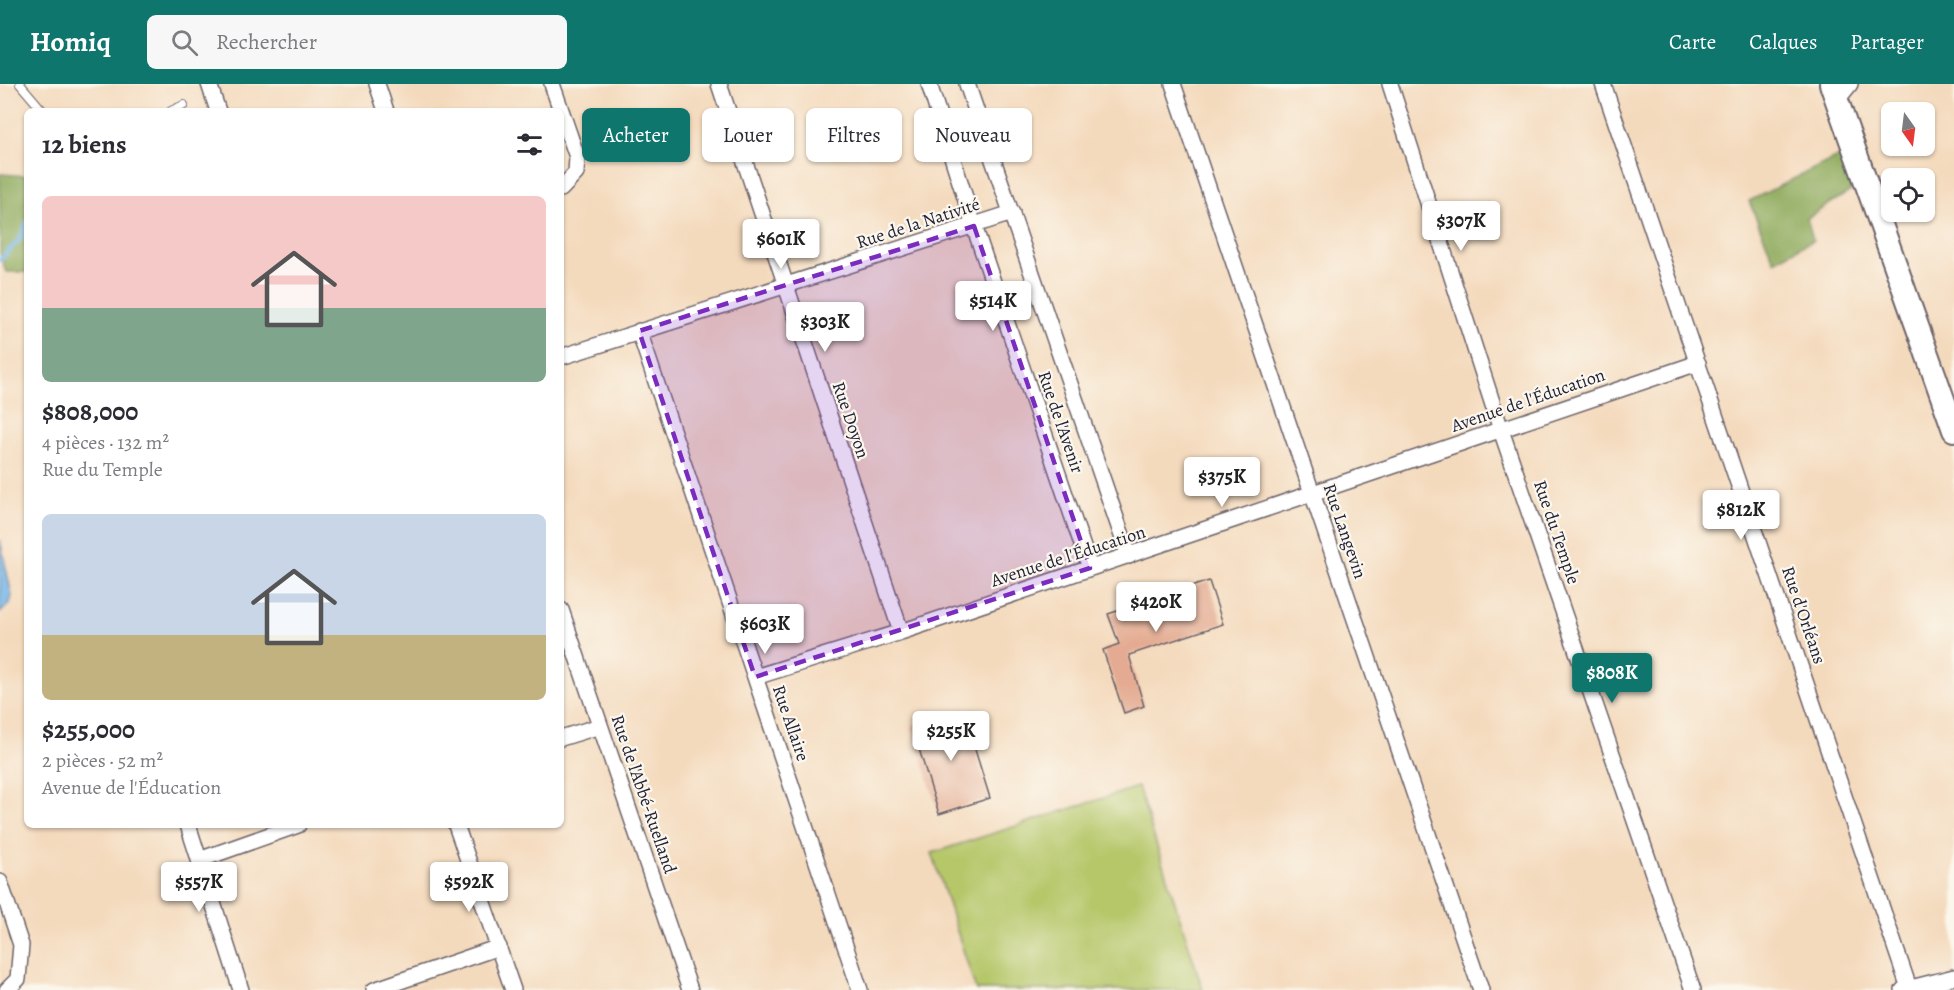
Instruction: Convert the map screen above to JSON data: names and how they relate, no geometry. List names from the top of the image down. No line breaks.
{"streets":{"street":["Rue de la Nativité","Avenue de l'Éducation","Rue Doyon","Rue de l'Avenir","Rue Langevin","Rue du Temple","Rue d'Orléans","Rue Allaire","Rue de l'Abbé-Ruelland"]},"crossings":[["Rue de la Nativité","Rue Doyon"],["Rue de la Nativité","Rue de l'Avenir"],["Rue de la Nativité","Rue Allaire"],["Avenue de l'Éducation","Rue Doyon"],["Avenue de l'Éducation","Rue de l'Avenir"],["Avenue de l'Éducation","Rue Langevin"],["Avenue de l'Éducation","Rue du Temple"],["Avenue de l'Éducation","Rue d'Orléans"],["Avenue de l'Éducation","Rue Allaire"]],"north":"bottom","page":{"header":"Homiq","search":"Rechercher","nav":["Carte","Calques","Partager"],"chip":["Acheter","Louer","Filtres","Nouveau"],"heading":"12 biens","list":[{"name":"$808,000","note":"4 pièces · 132 m² · Rue du Temple"},{"name":"$255,000","note":"2 pièces · 52 m² · Avenue de l'Éducation"}],"price":["$307K","$601K","$514K","$303K","$375K","$812K","$420K","$603K","$808K","$255K","$557K","$592K"]}}
